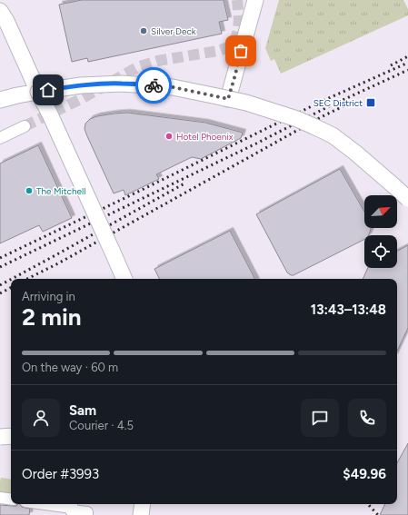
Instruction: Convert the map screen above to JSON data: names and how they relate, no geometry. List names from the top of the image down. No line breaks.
{"places":{"other":["Silver Deck","Hotel Phoenix","The Mitchell"],"transit":["SEC District"]},"north":"top right","page":{"heading":["2 min","Arriving in","13:43–13:48"],"panel":["Sam","Courier · 4.5","Order #3993","$49.96"],"bar":"On the way · 60 m"}}
